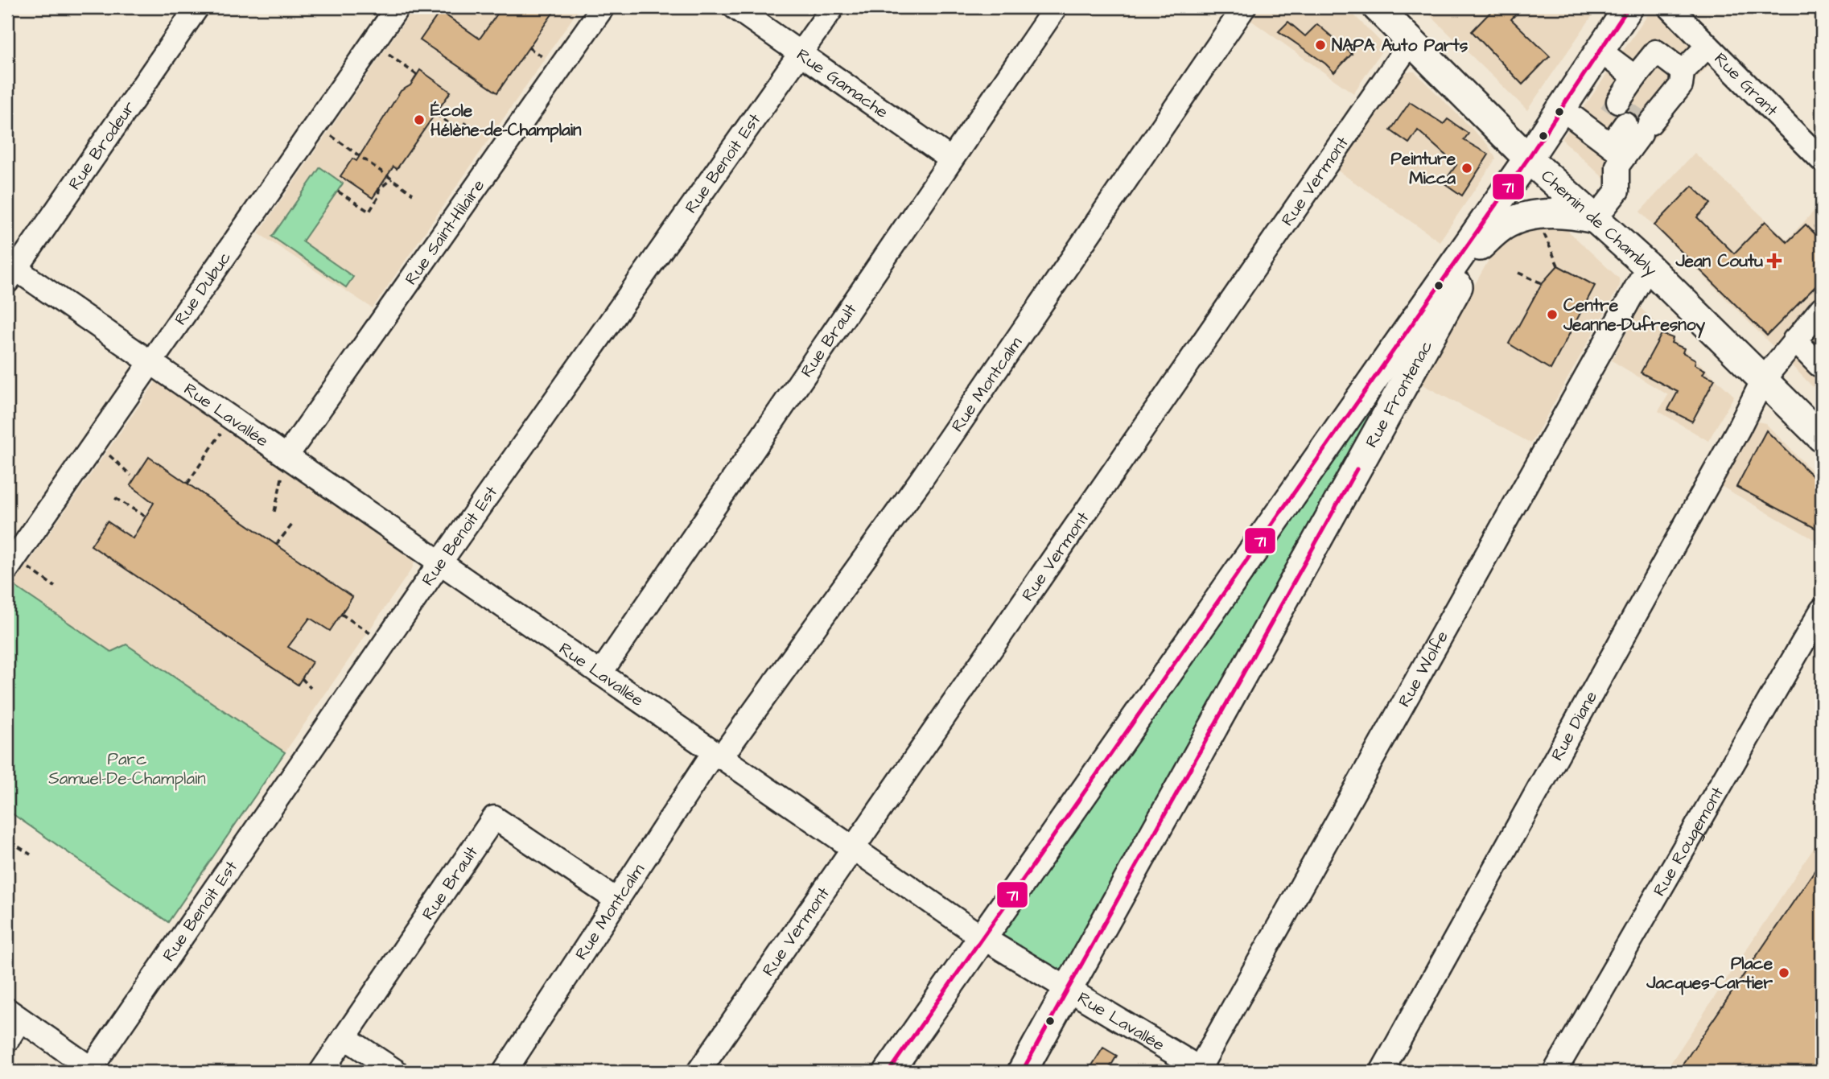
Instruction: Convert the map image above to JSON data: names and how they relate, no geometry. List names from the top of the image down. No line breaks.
{"streets":{"main road":["Chemin de Chambly","Rue Frontenac"],"street":["Rue Gamache","Rue Grant","Rue Brodeur","Rue Benoit Est","Rue Vermont","Rue Saint-Hilaire","Rue Dubuc","Rue Brault","Rue Montcalm","Rue Lavallée","Rue Wolfe","Rue Diane","Rue Rougemont"]},"crossings":[["Rue Gamache","Rue Benoit Est"],["Rue Gamache","Rue Brault"],["Rue Brodeur","Rue Lavallée"],["Rue Benoit Est","Rue Lavallée"],["Rue Vermont","Chemin de Chambly"],["Rue Vermont","Rue Lavallée"],["Chemin de Chambly","Rue Frontenac"],["Chemin de Chambly","Rue Wolfe"],["Chemin de Chambly","Rue Diane"],["Rue Saint-Hilaire","Rue Lavallée"],["Rue Dubuc","Rue Lavallée"],["Rue Brault","Rue Montcalm"],["Rue Brault","Rue Lavallée"],["Rue Montcalm","Rue Lavallée"],["Rue Frontenac","Rue Lavallée"],["Rue Lavallée","Rue Wolfe"]],"parks":["Parc Samuel-De-Champlain"],"places":{"other":["NAPA Auto Parts","École Hélène-de-Champlain","Peinture Micca","Centre Jeanne-Dufresnoy","Place Jacques-Cartier"],"health":["Jean Coutu"]},"lines":["transit line 71"]}
